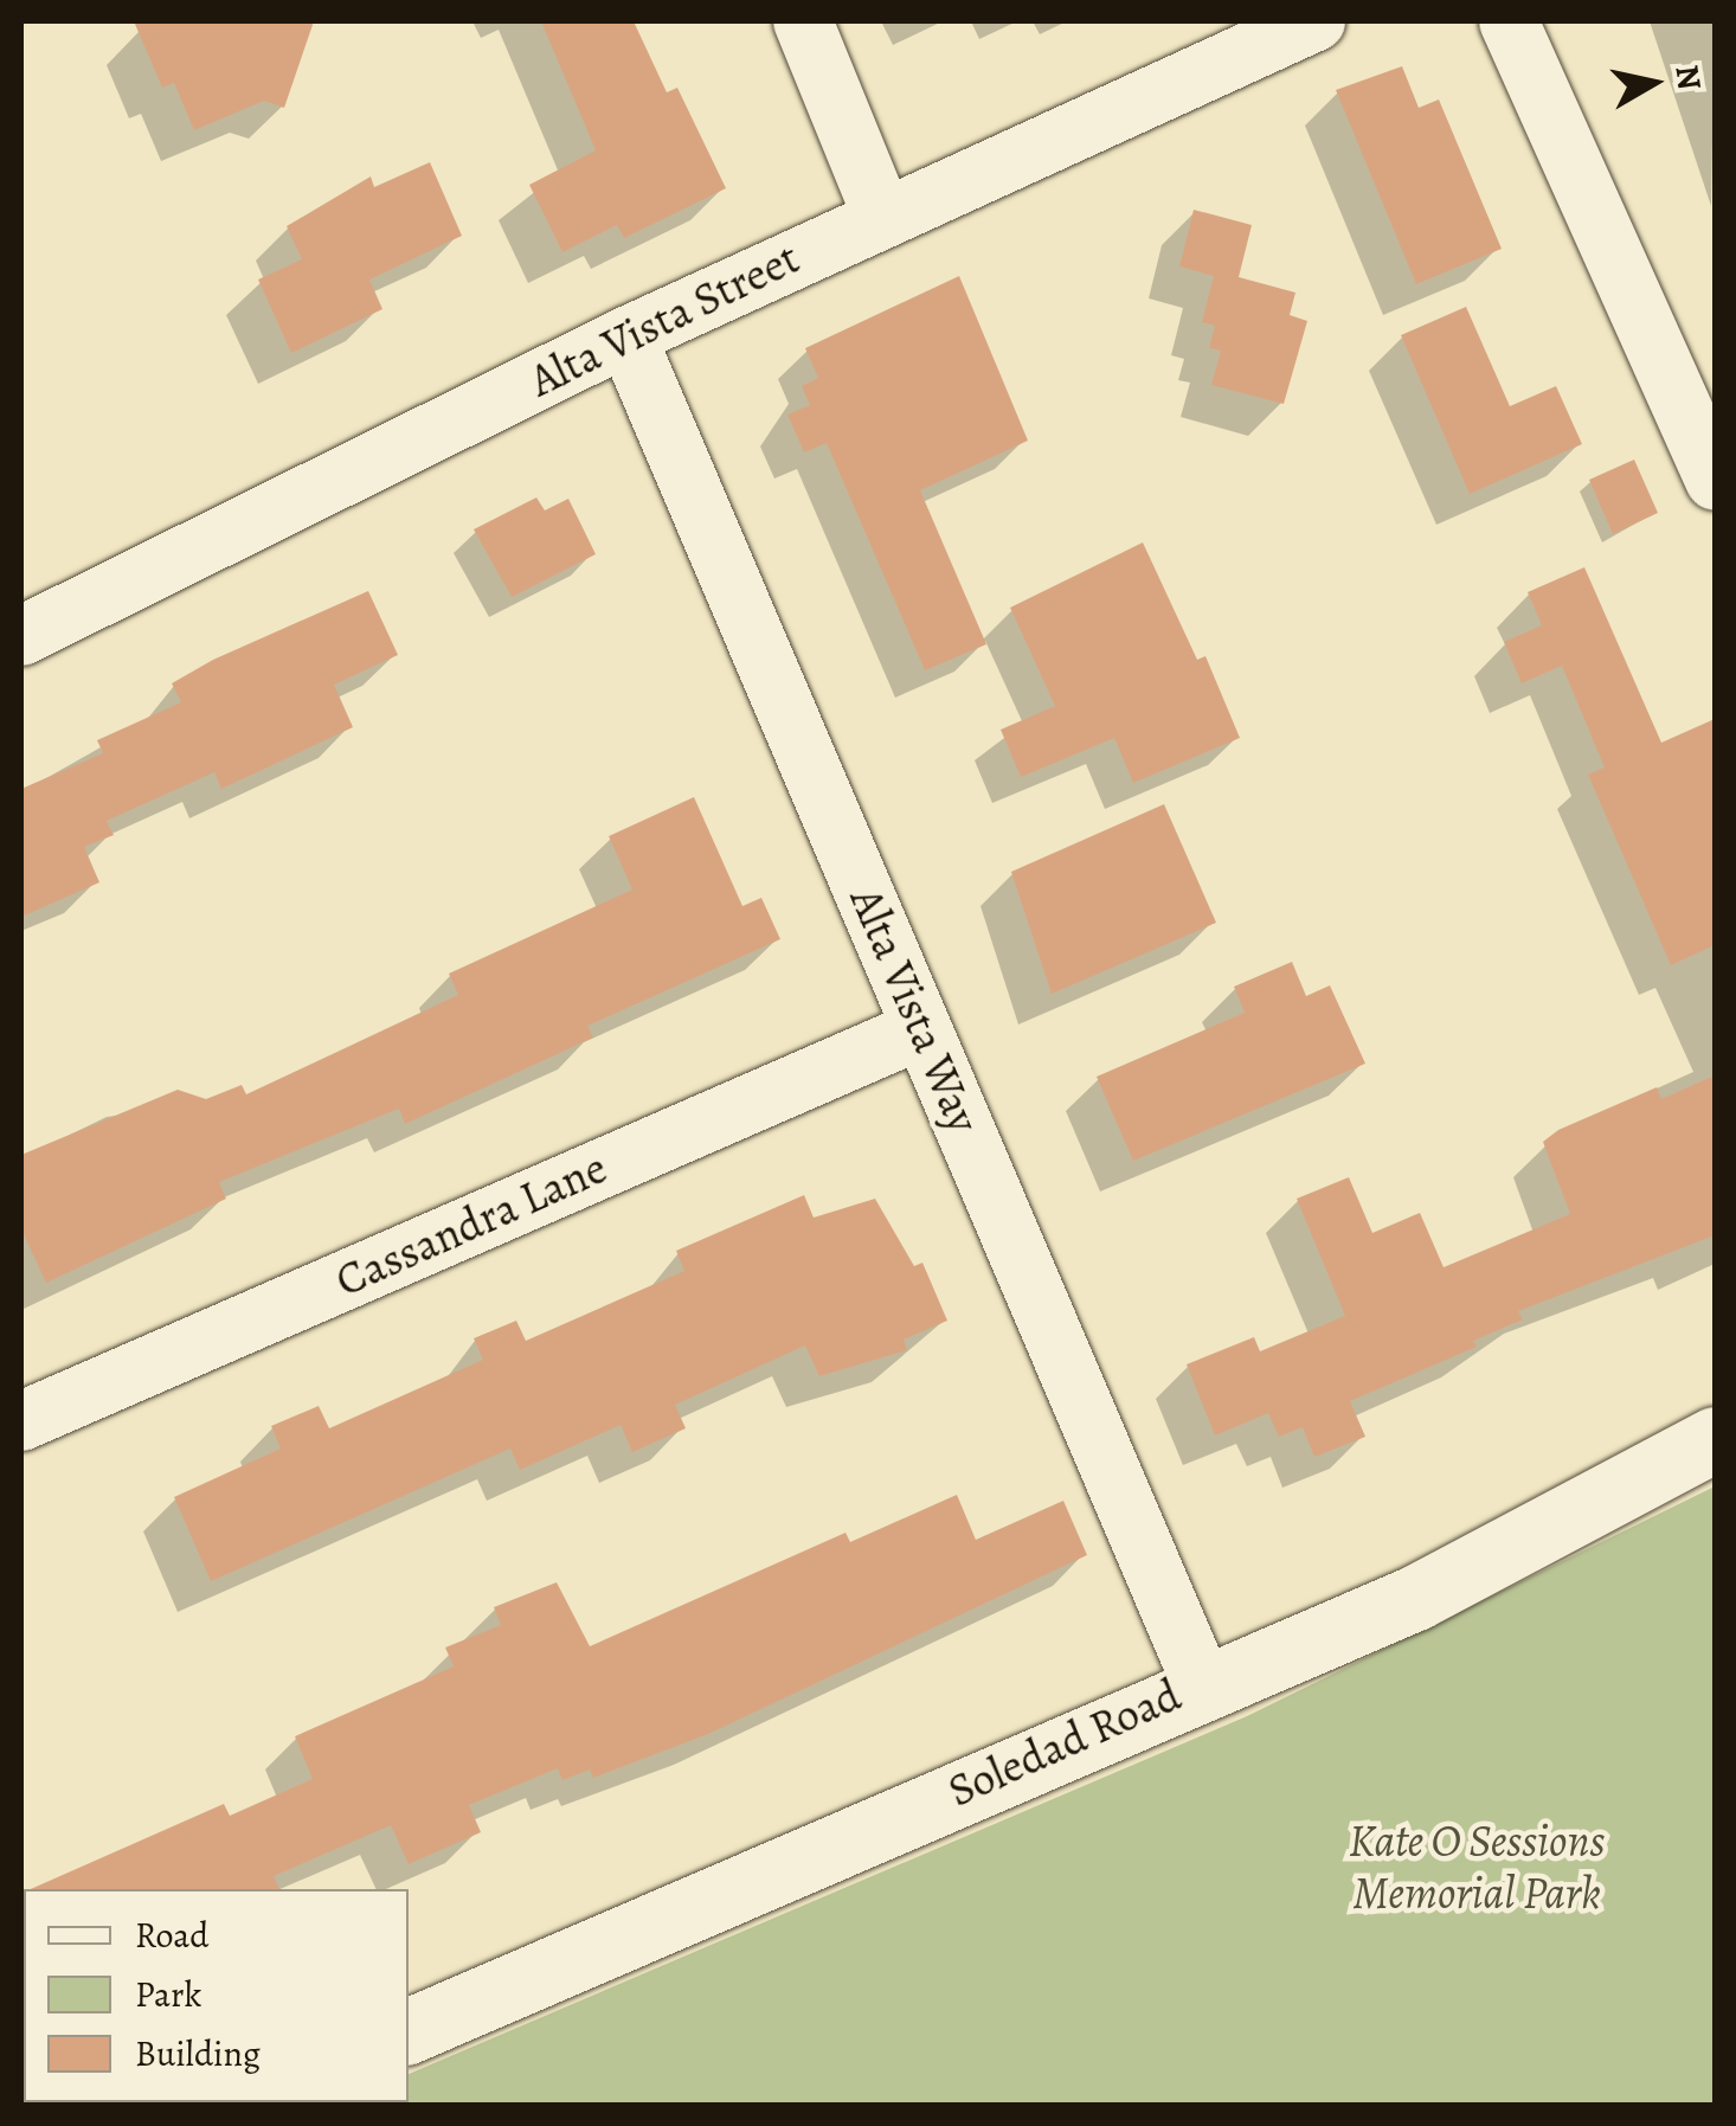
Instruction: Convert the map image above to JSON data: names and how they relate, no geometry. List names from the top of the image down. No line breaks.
{"streets":{"street":["Alta Vista Street","Alta Vista Way","Cassandra Lane","Soledad Road"]},"crossings":[["Alta Vista Street","Alta Vista Way"],["Alta Vista Way","Cassandra Lane"],["Alta Vista Way","Soledad Road"]],"parks":["Kate O Sessions Memorial Park"],"legend":["Road","Park","Building"],"north":"right"}
